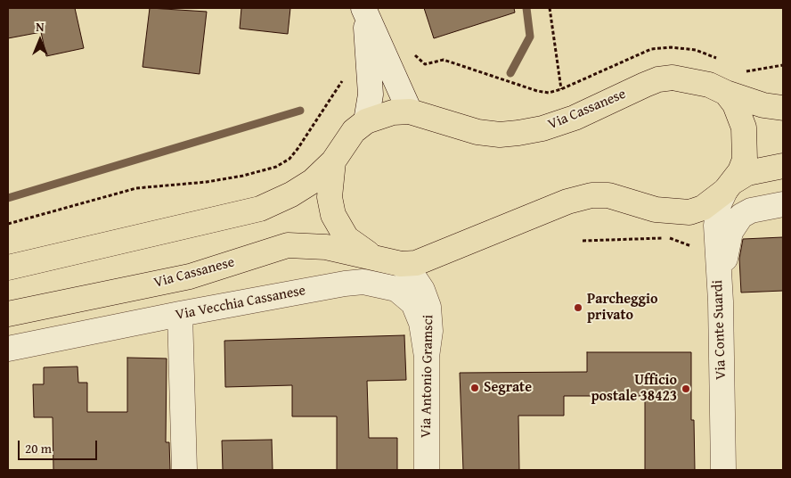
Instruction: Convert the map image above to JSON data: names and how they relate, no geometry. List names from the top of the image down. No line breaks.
{"streets":{"main road":["Via Cassanese"],"street":["Via Vecchia Cassanese","Via Conte Suardi","Via Antonio Gramsci"]},"crossings":[["Via Cassanese","Via Conte Suardi"],["Via Cassanese","Via Antonio Gramsci"],["Via Vecchia Cassanese","Via Antonio Gramsci"]],"places":["Parcheggio privato","Segrate","Ufficio postale 38423"],"scale_bar":"20 m","north":"top"}
